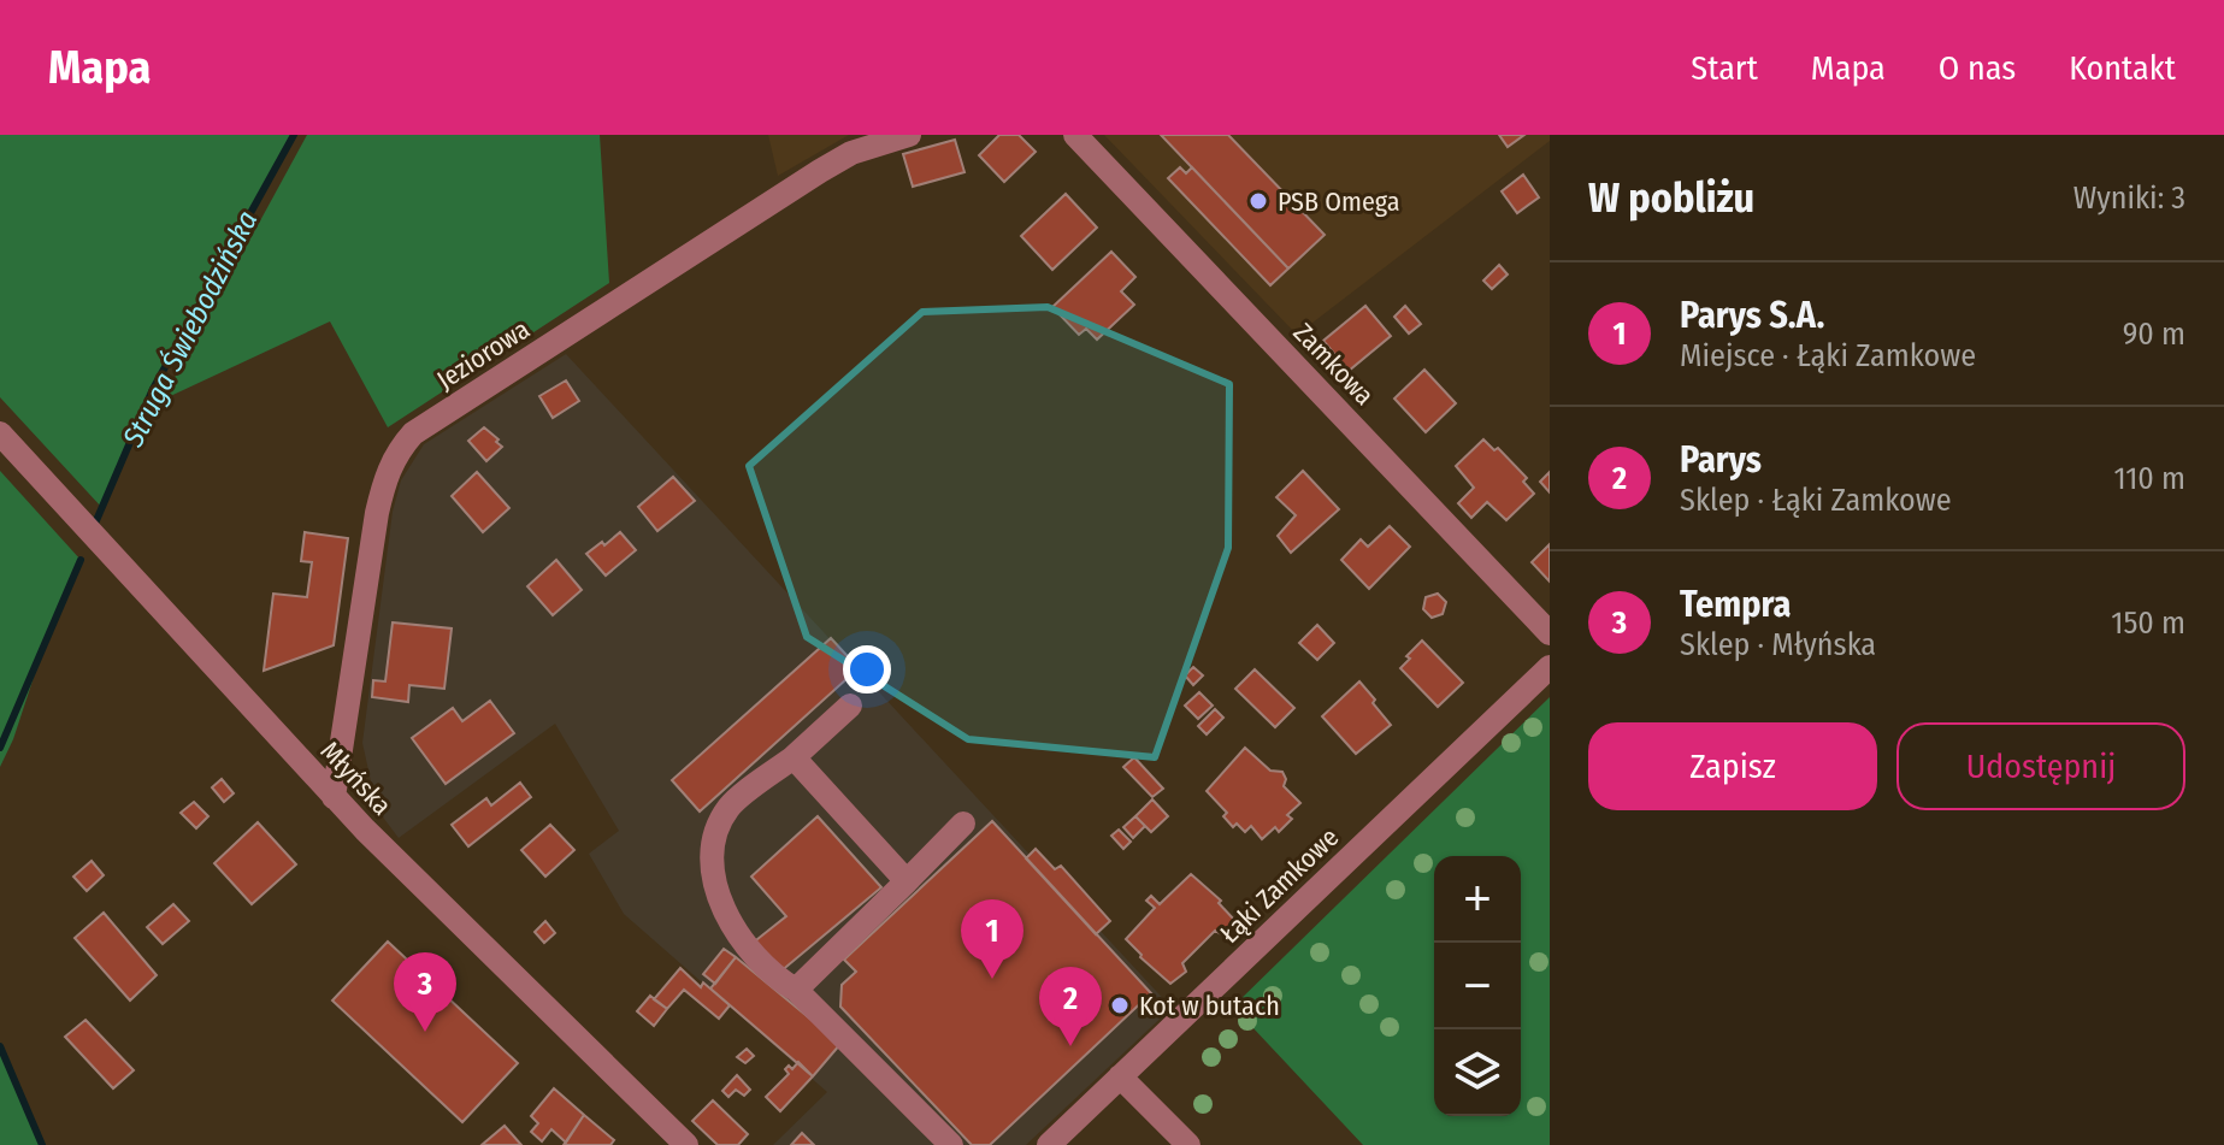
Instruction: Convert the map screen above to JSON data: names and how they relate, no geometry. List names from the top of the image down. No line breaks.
{"streets":{"street":["Jeziorowa","Zamkowa","Młyńska","Łąki Zamkowe"]},"crossings":[["Jeziorowa","Młyńska"]],"water":["Struga Świebodzińska"],"places":["PSB Omega","Kot w butach"],"page":{"header":"Mapa","nav":["Start","Mapa","O nas","Kontakt"],"heading":["W pobliżu","Wyniki: 3"],"list":[{"mark":"1","name":"Parys S.A.","note":"Miejsce · Łąki Zamkowe","value":"90 m"},{"mark":"2","name":"Parys","note":"Sklep · Łąki Zamkowe","value":"110 m"},{"mark":"3","name":"Tempra","note":"Sklep · Młyńska","value":"150 m"}],"buttons":["Zapisz","Udostępnij"],"map_buttons":["+","−"],"pins":["1","3","2"]}}
